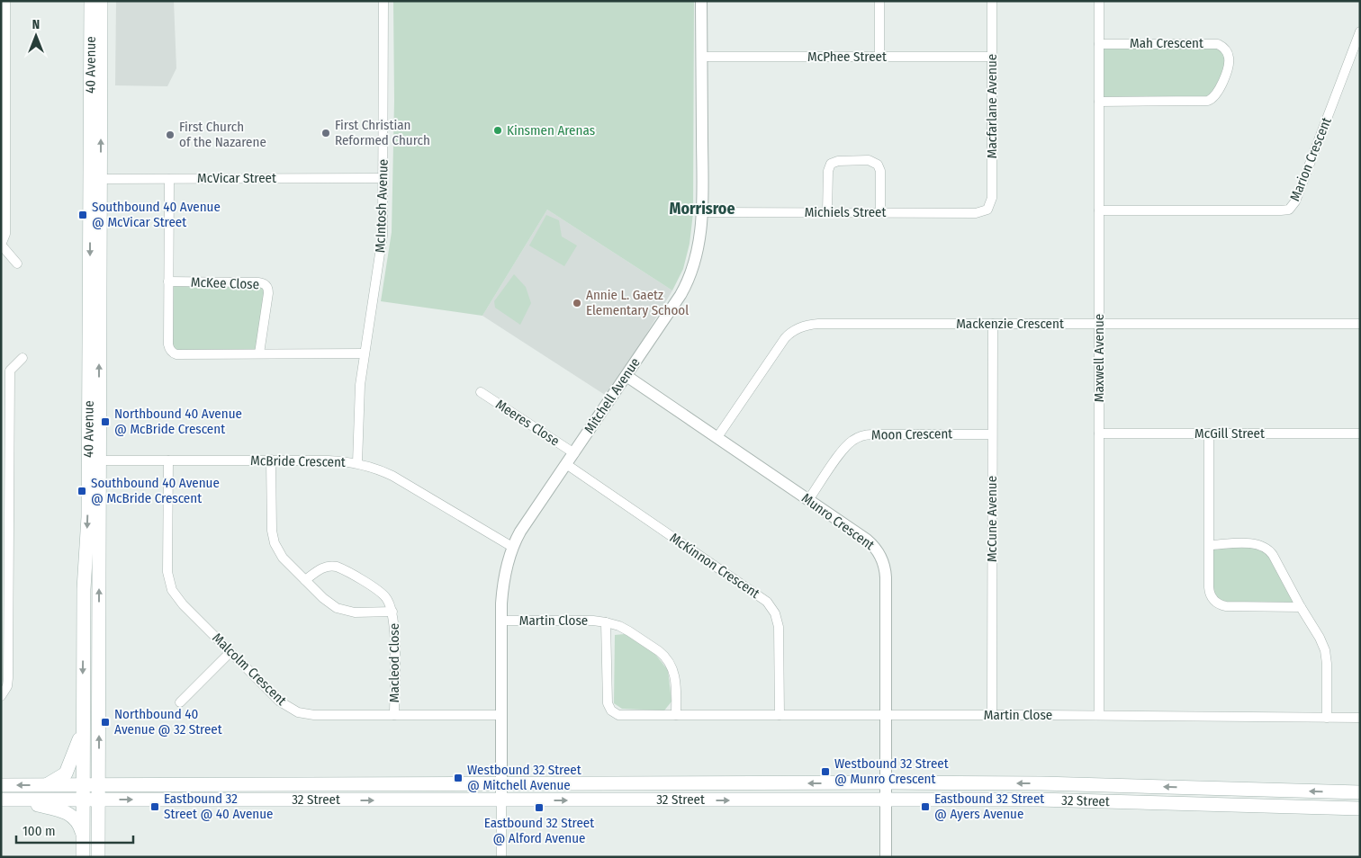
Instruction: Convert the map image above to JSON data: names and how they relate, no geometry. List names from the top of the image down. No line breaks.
{"streets":{"main road":["40 Avenue","32 Street"],"street":["Mah Crescent","McPhee Street","Macfarlane Avenue","Marion Crescent","McVicar Street","McIntosh Avenue","Michiels Street","McKee Close","Mackenzie Crescent","Maxwell Avenue","Mitchell Avenue","Meeres Close","McGill Street","Moon Crescent","McBride Crescent","McCune Avenue","Munro Crescent","McKinnon Crescent","Martin Close","Macleod Close","Malcolm Crescent"]},"crossings":[["Mah Crescent","Maxwell Avenue"],["McPhee Street","Macfarlane Avenue"],["McPhee Street","Mitchell Avenue"],["40 Avenue","McVicar Street"],["40 Avenue","McBride Crescent"],["40 Avenue","32 Street"],["Macfarlane Avenue","Michiels Street"],["Marion Crescent","Maxwell Avenue"],["McVicar Street","McIntosh Avenue"],["McIntosh Avenue","McBride Crescent"],["Michiels Street","Mitchell Avenue"],["Mackenzie Crescent","Maxwell Avenue"],["Mackenzie Crescent","McCune Avenue"],["Mackenzie Crescent","Munro Crescent"],["Maxwell Avenue","McGill Street"],["Maxwell Avenue","Martin Close"],["Mitchell Avenue","Meeres Close"],["Mitchell Avenue","McBride Crescent"],["Mitchell Avenue","Munro Crescent"],["Mitchell Avenue","McKinnon Crescent"],["Mitchell Avenue","Martin Close"],["Mitchell Avenue","Malcolm Crescent"],["Mitchell Avenue","32 Street"],["Moon Crescent","McCune Avenue"],["Moon Crescent","Munro Crescent"],["McBride Crescent","Macleod Close"],["McBride Crescent","Malcolm Crescent"],["McCune Avenue","Martin Close"],["Munro Crescent","Martin Close"],["Munro Crescent","32 Street"],["McKinnon Crescent","Martin Close"],["Macleod Close","Malcolm Crescent"]],"districts":["Morrisroe"],"places":{"other":["Kinsmen Arenas","First Christian Reformed Church","First Church of the Nazarene","Annie L. Gaetz Elementary School"],"transit":["Southbound 40 Avenue @ McVicar Street","Northbound 40 Avenue @ McBride Crescent","Southbound 40 Avenue @ McBride Crescent","Northbound 40 Avenue @ 32 Street","Westbound 32 Street @ Munro Crescent","Westbound 32 Street @ Mitchell Avenue","Eastbound 32 Street @ 40 Avenue","Eastbound 32 Street @ Ayers Avenue","Eastbound 32 Street @ Alford Avenue"]},"scale_bar":"100 m","north":"top"}
